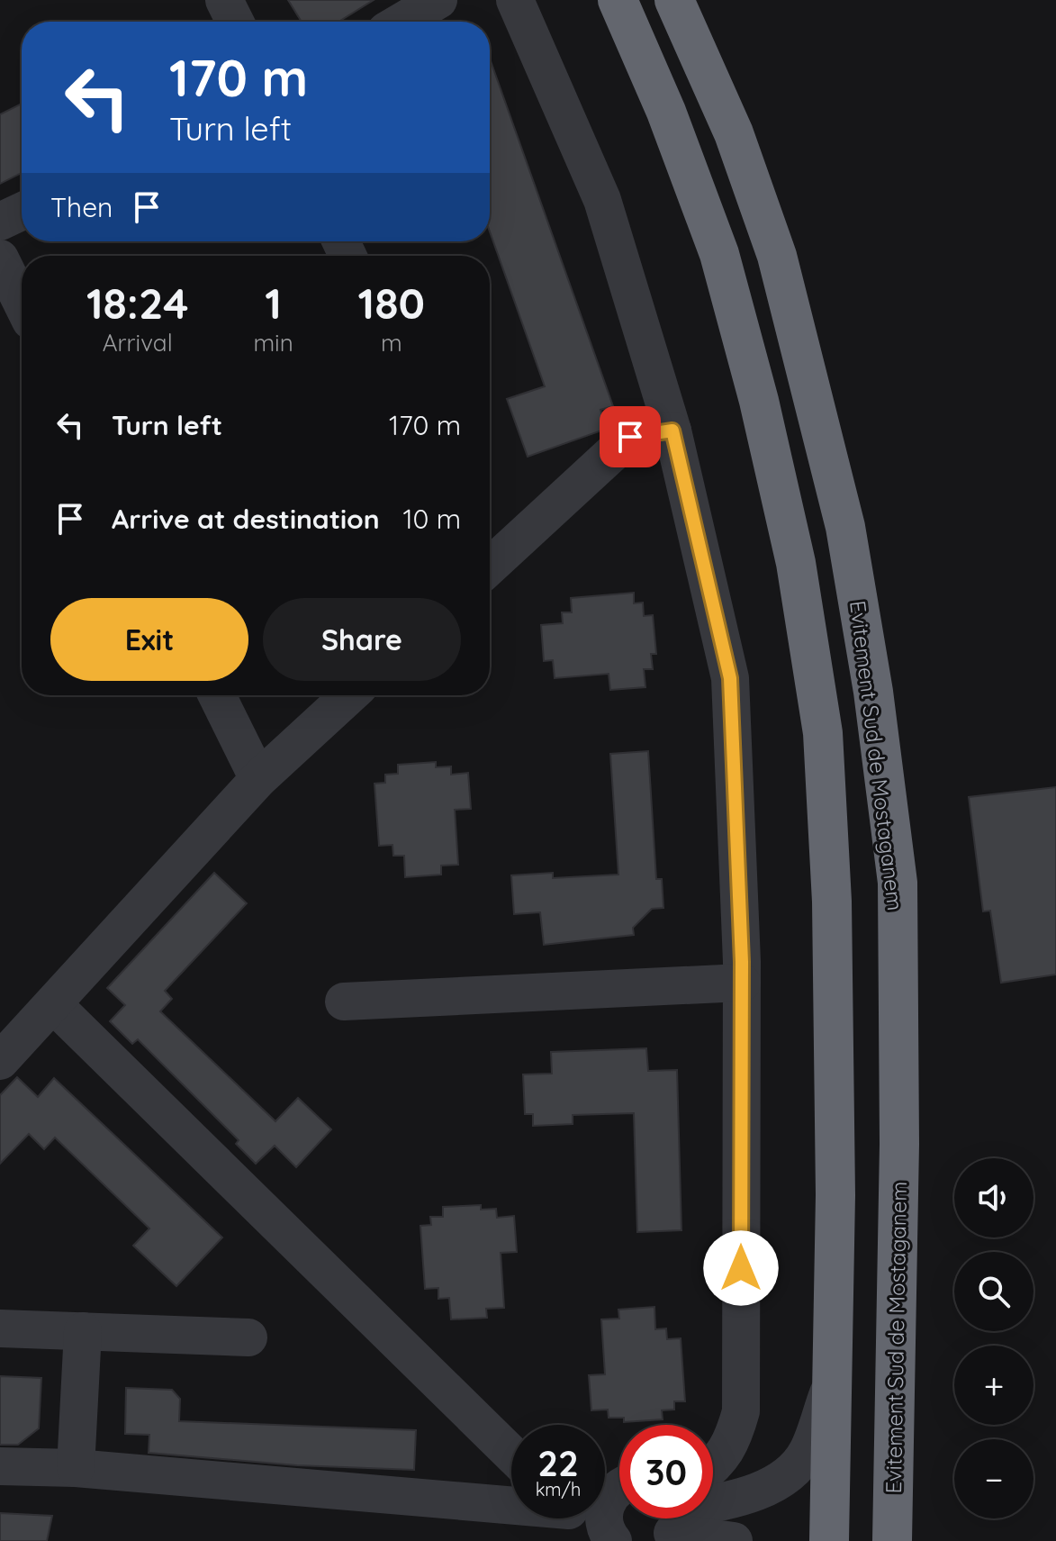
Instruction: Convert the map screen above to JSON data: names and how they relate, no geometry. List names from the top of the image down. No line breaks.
{"streets":{"highway":["Evitement Sud de Mostaganem"]},"page":{"turn":["170 m","Turn left"],"then":"Then","eta":["18:24","Arrival","1","min","180","m"],"list":[{"name":"Turn left","value":"170 m"},{"name":"Arrive at destination","value":"10 m"}],"buttons":["Exit","Share"],"map_buttons":["+","−"],"speed":"22 km/h","limit":"30"}}
